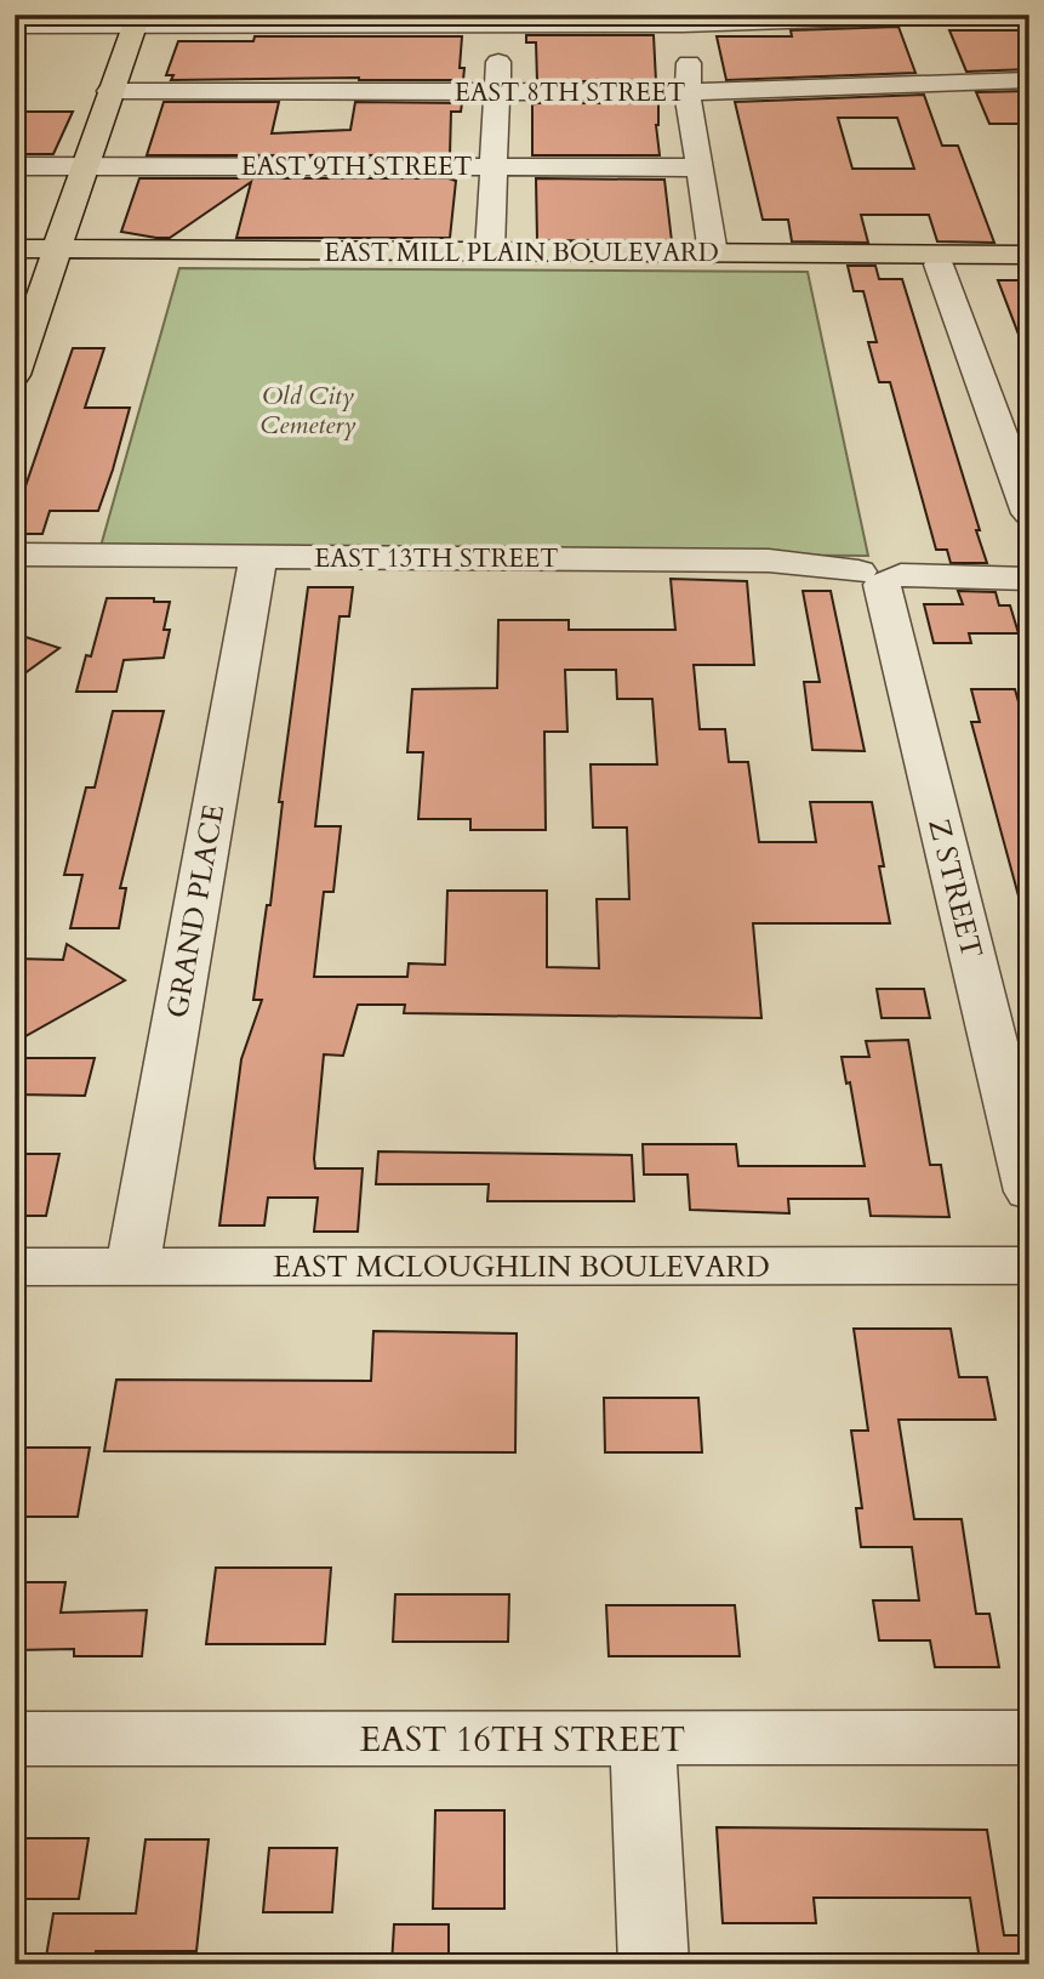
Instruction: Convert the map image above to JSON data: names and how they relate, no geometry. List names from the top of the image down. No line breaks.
{"streets":{"main road":["EAST MILL PLAIN BOULEVARD"],"street":["EAST 8TH STREET","EAST 9TH STREET","EAST 13TH STREET","Z STREET","GRAND PLACE","EAST MCLOUGHLIN BOULEVARD","EAST 16TH STREET"]},"crossings":[["EAST 13TH STREET","Z STREET"],["EAST 13TH STREET","GRAND PLACE"],["GRAND PLACE","EAST MCLOUGHLIN BOULEVARD"]],"parks":["Old City Cemetery"]}
